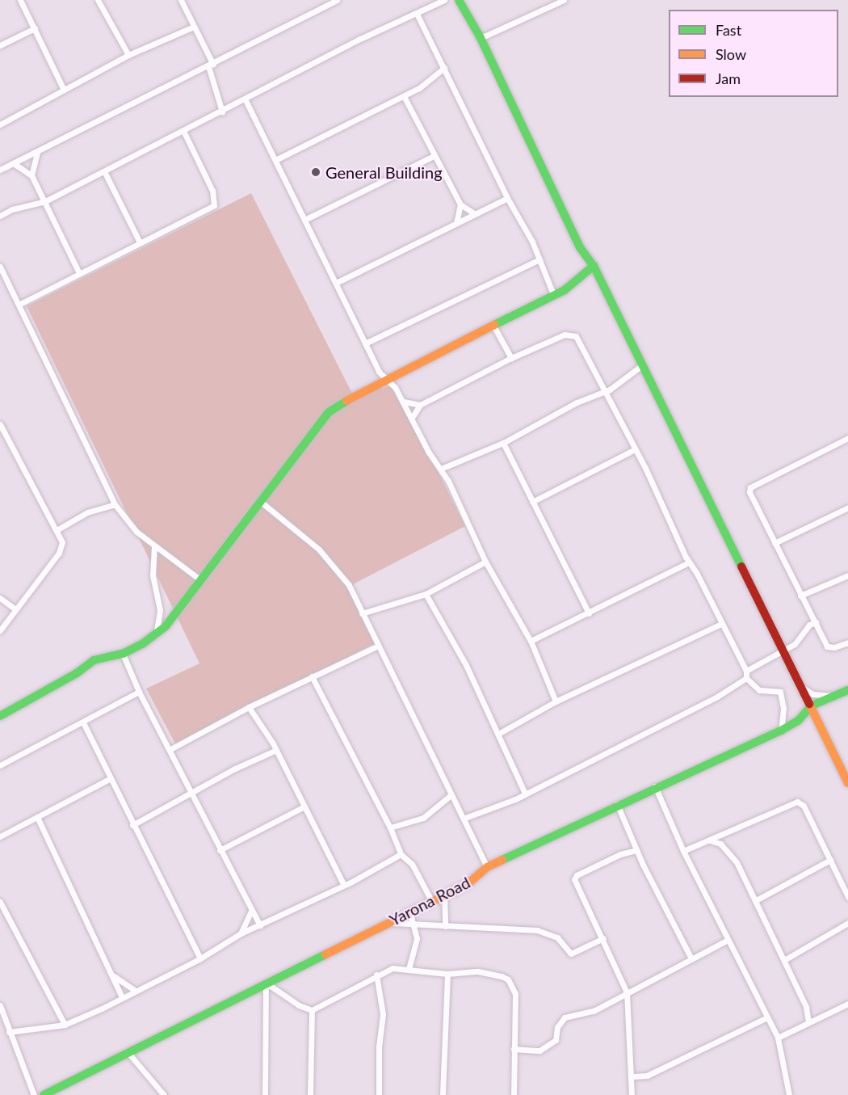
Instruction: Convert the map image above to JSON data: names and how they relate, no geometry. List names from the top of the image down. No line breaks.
{"streets":{"street":["Yarona Road"]},"places":["General Building"],"legend":["Fast","Slow","Jam"]}
